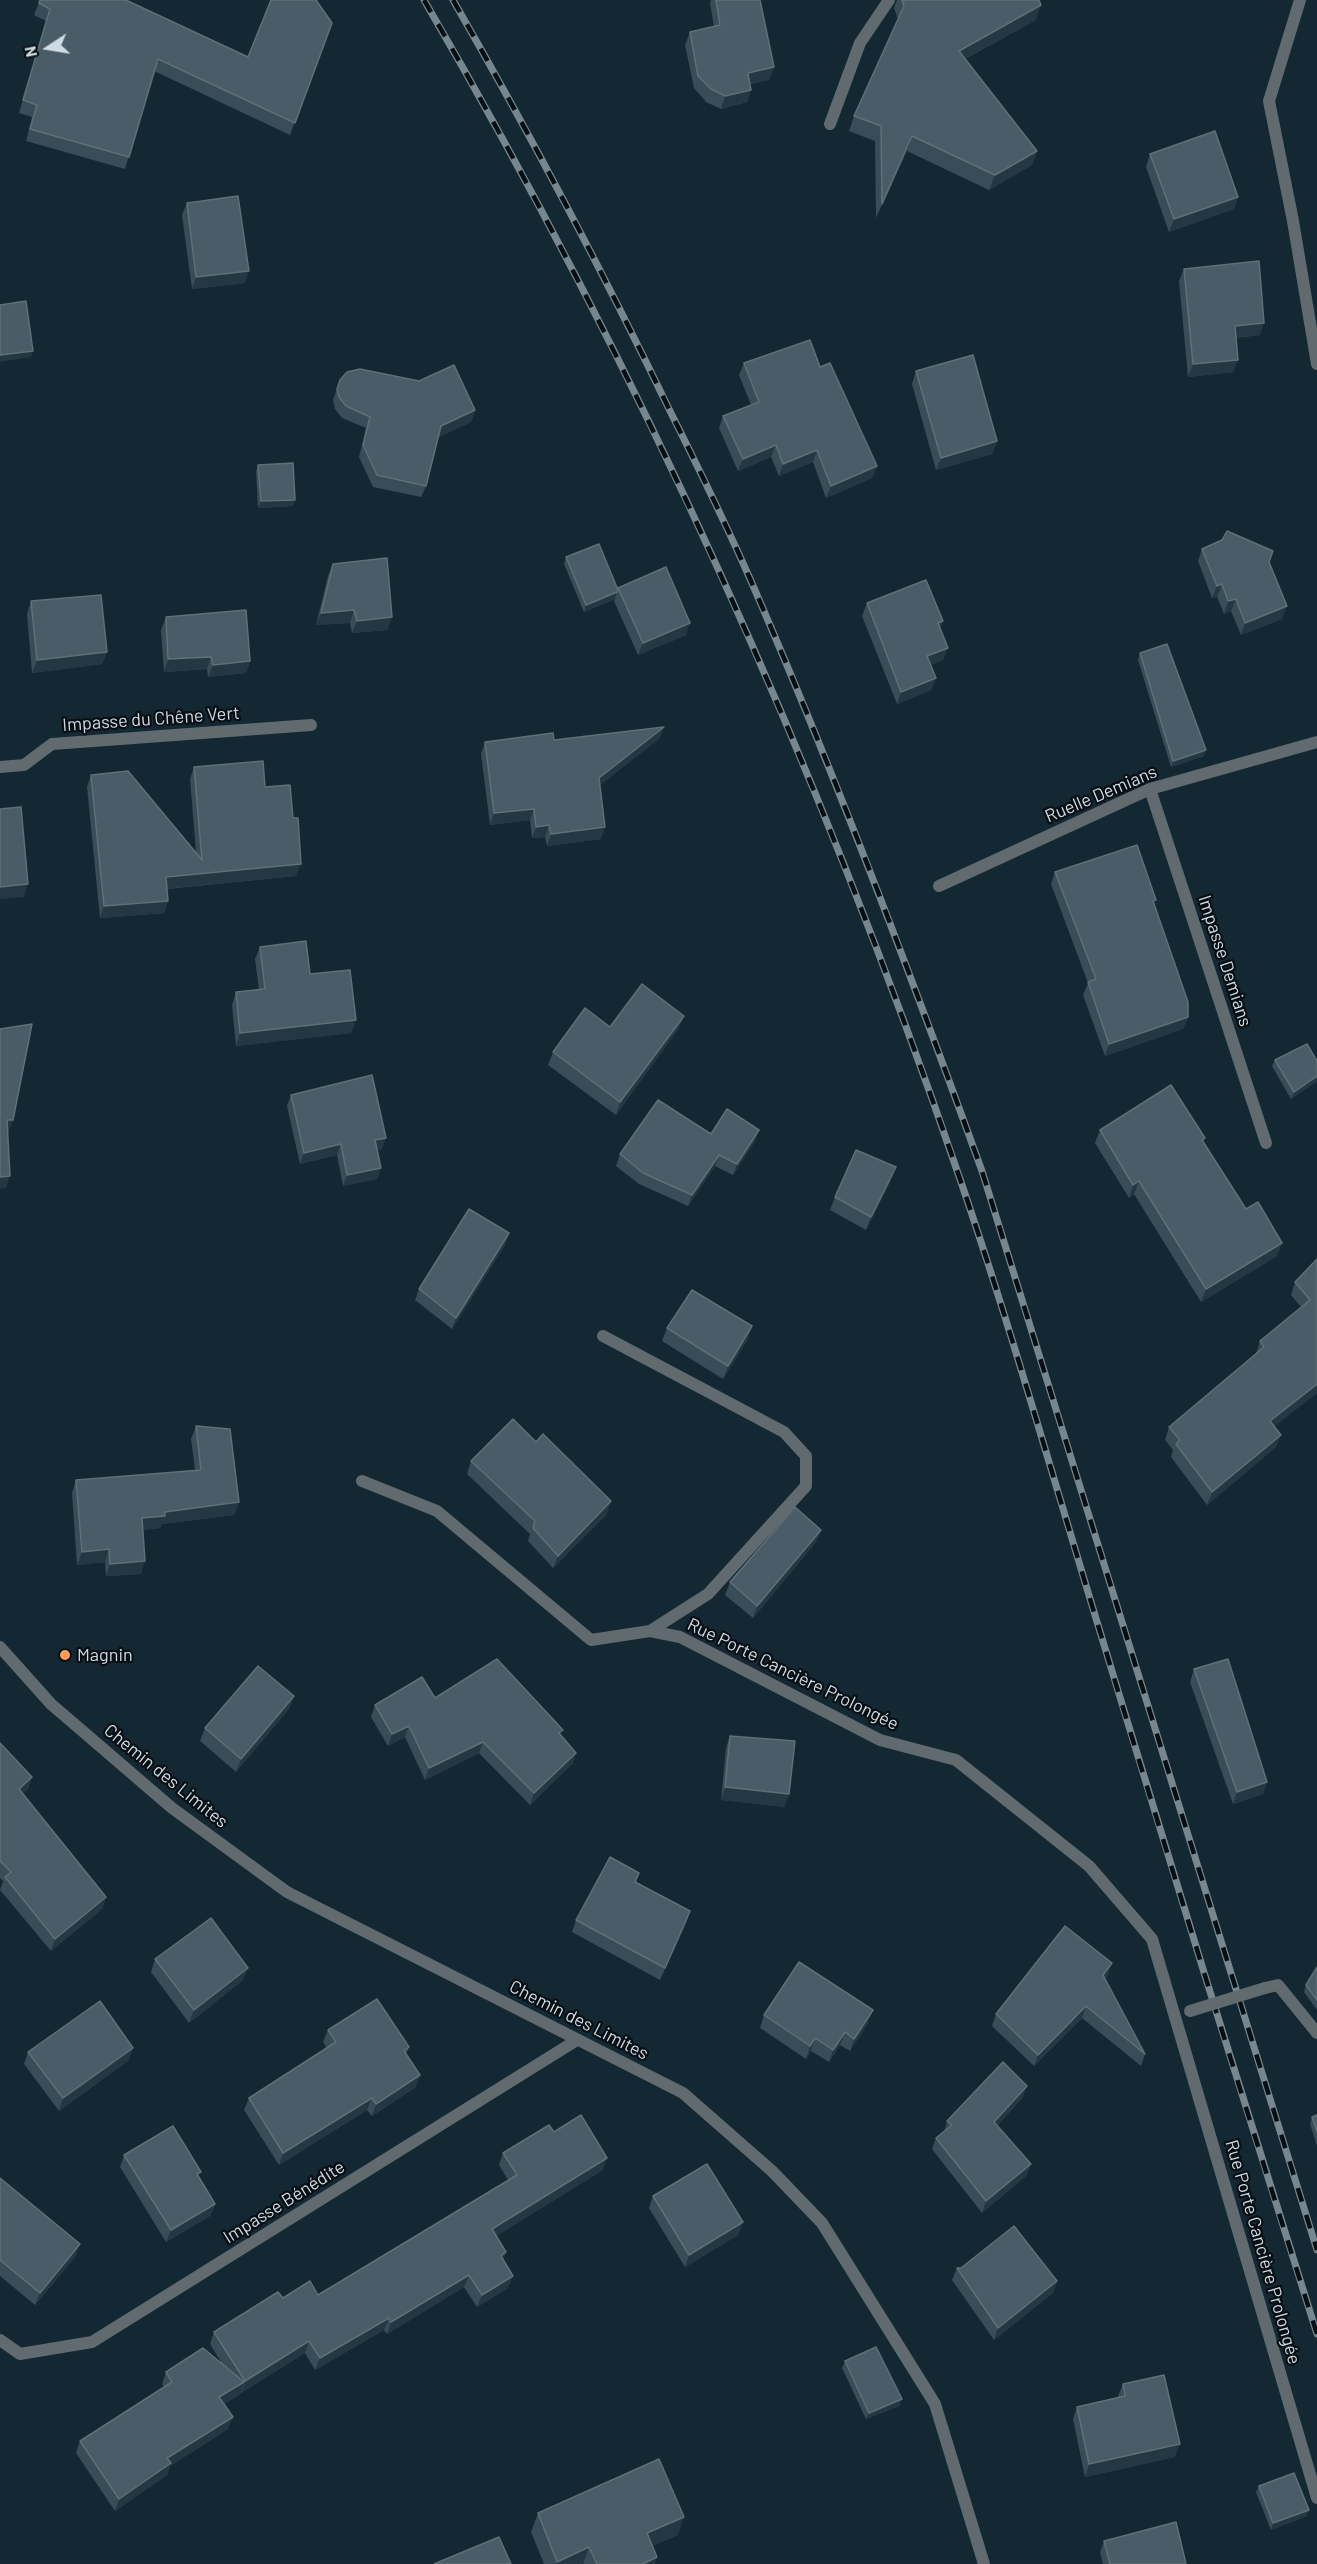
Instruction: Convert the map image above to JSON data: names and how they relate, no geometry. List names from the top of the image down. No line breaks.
{"streets":{"street":["Impasse du Chêne Vert","Ruelle Demians","Impasse Demians","Rue Porte Cancière Prolongée","Chemin des Limites","Impasse Bénédite"]},"crossings":[["Ruelle Demians","Impasse Demians"],["Chemin des Limites","Impasse Bénédite"]],"places":["Magnin"],"north":"left"}
